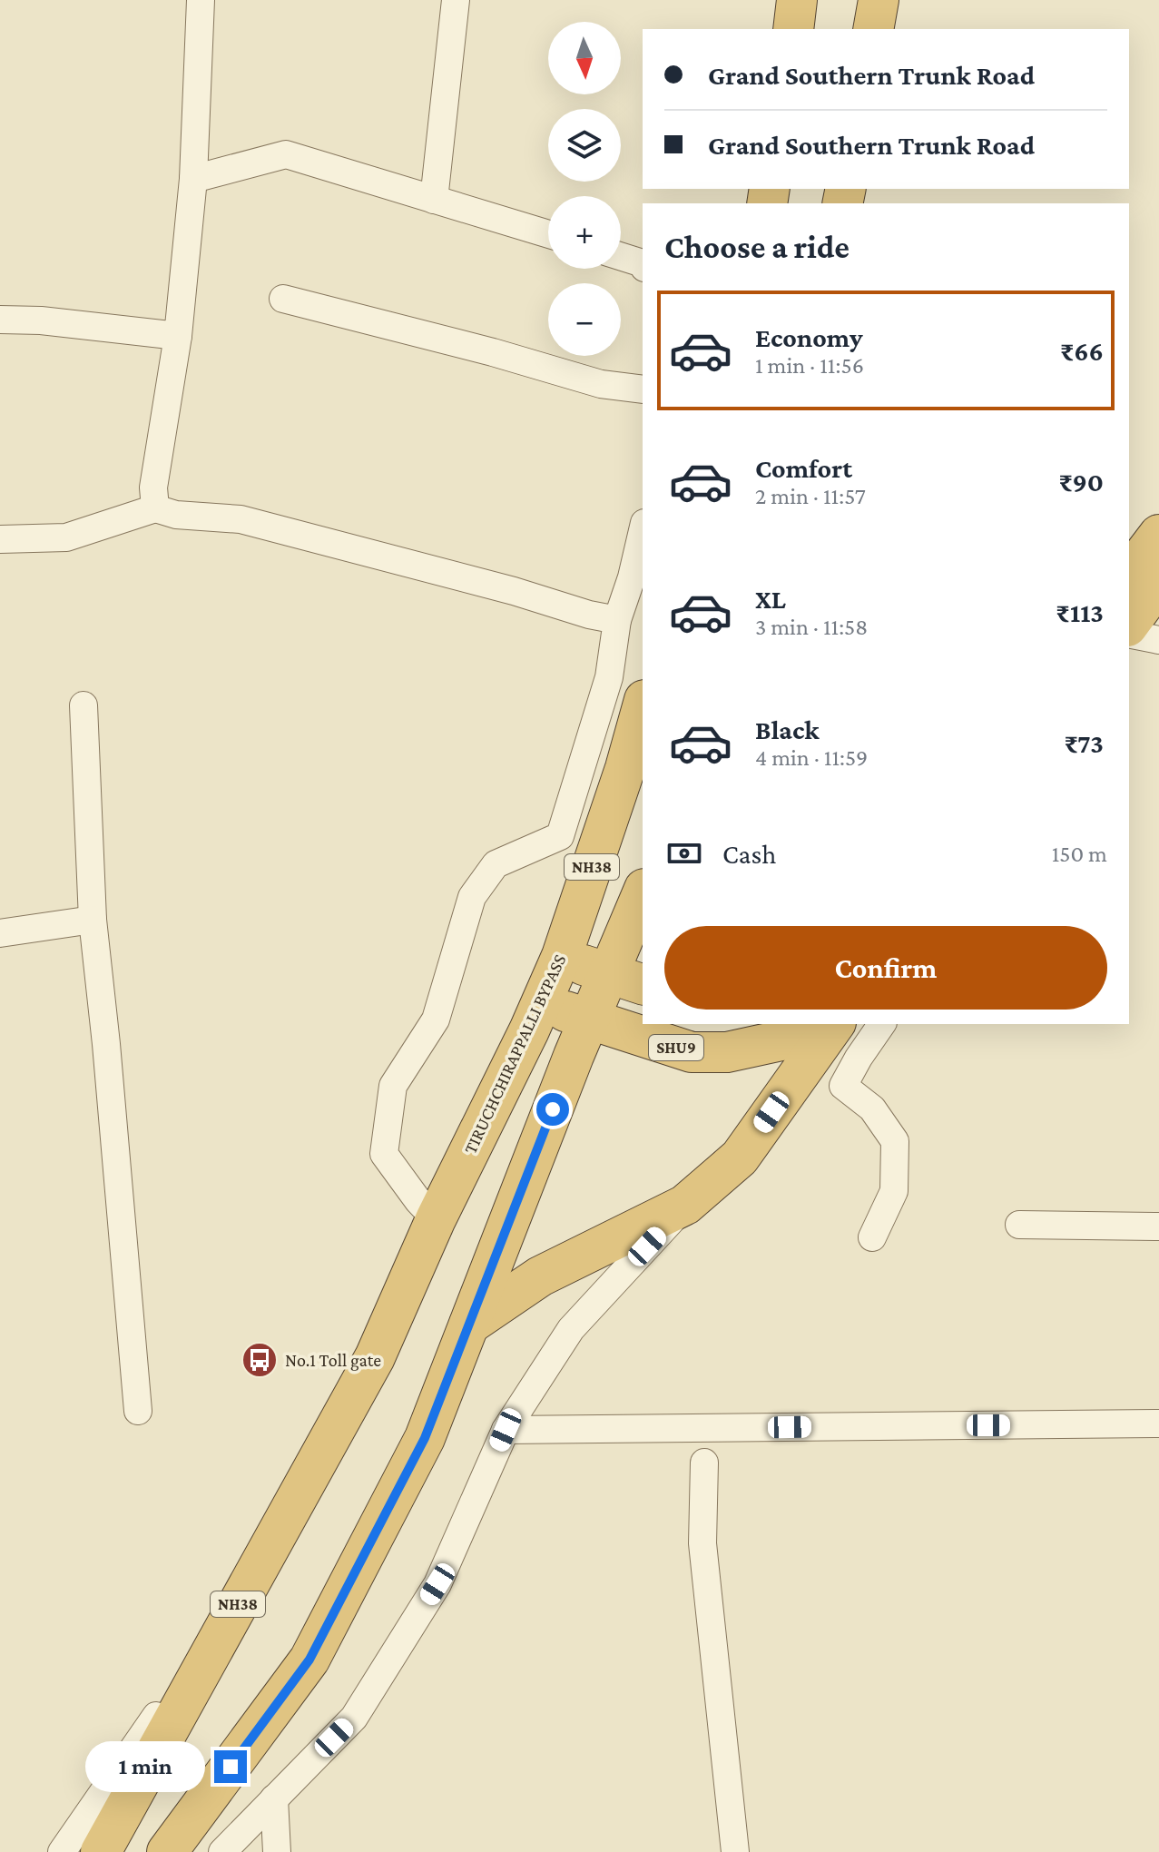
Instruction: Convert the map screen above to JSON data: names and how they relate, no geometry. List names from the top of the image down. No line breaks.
{"streets":{"highway":["NH38","SHU9","TIRUCHCHIRAPPALLI BYPASS"]},"crossings":[["NH38","SHU9"],["NH38","TIRUCHCHIRAPPALLI BYPASS"],["SHU9","TIRUCHCHIRAPPALLI BYPASS"]],"places":{"bus stop":["No.1 Toll gate"]},"north":"bottom","page":{"map_buttons":["+","−"],"banner":["Grand Southern Trunk Road","Grand Southern Trunk Road"],"heading":"Choose a ride","list":[{"name":"Economy","note":"1 min · 11:56","value":"₹66"},{"name":"Comfort","note":"2 min · 11:57","value":"₹90"},{"name":"XL","note":"3 min · 11:58","value":"₹113"},{"name":"Black","note":"4 min · 11:59","value":"₹73"}],"pay":["Cash","150 m"],"buttons":"Confirm","bubble":"1 min"}}
